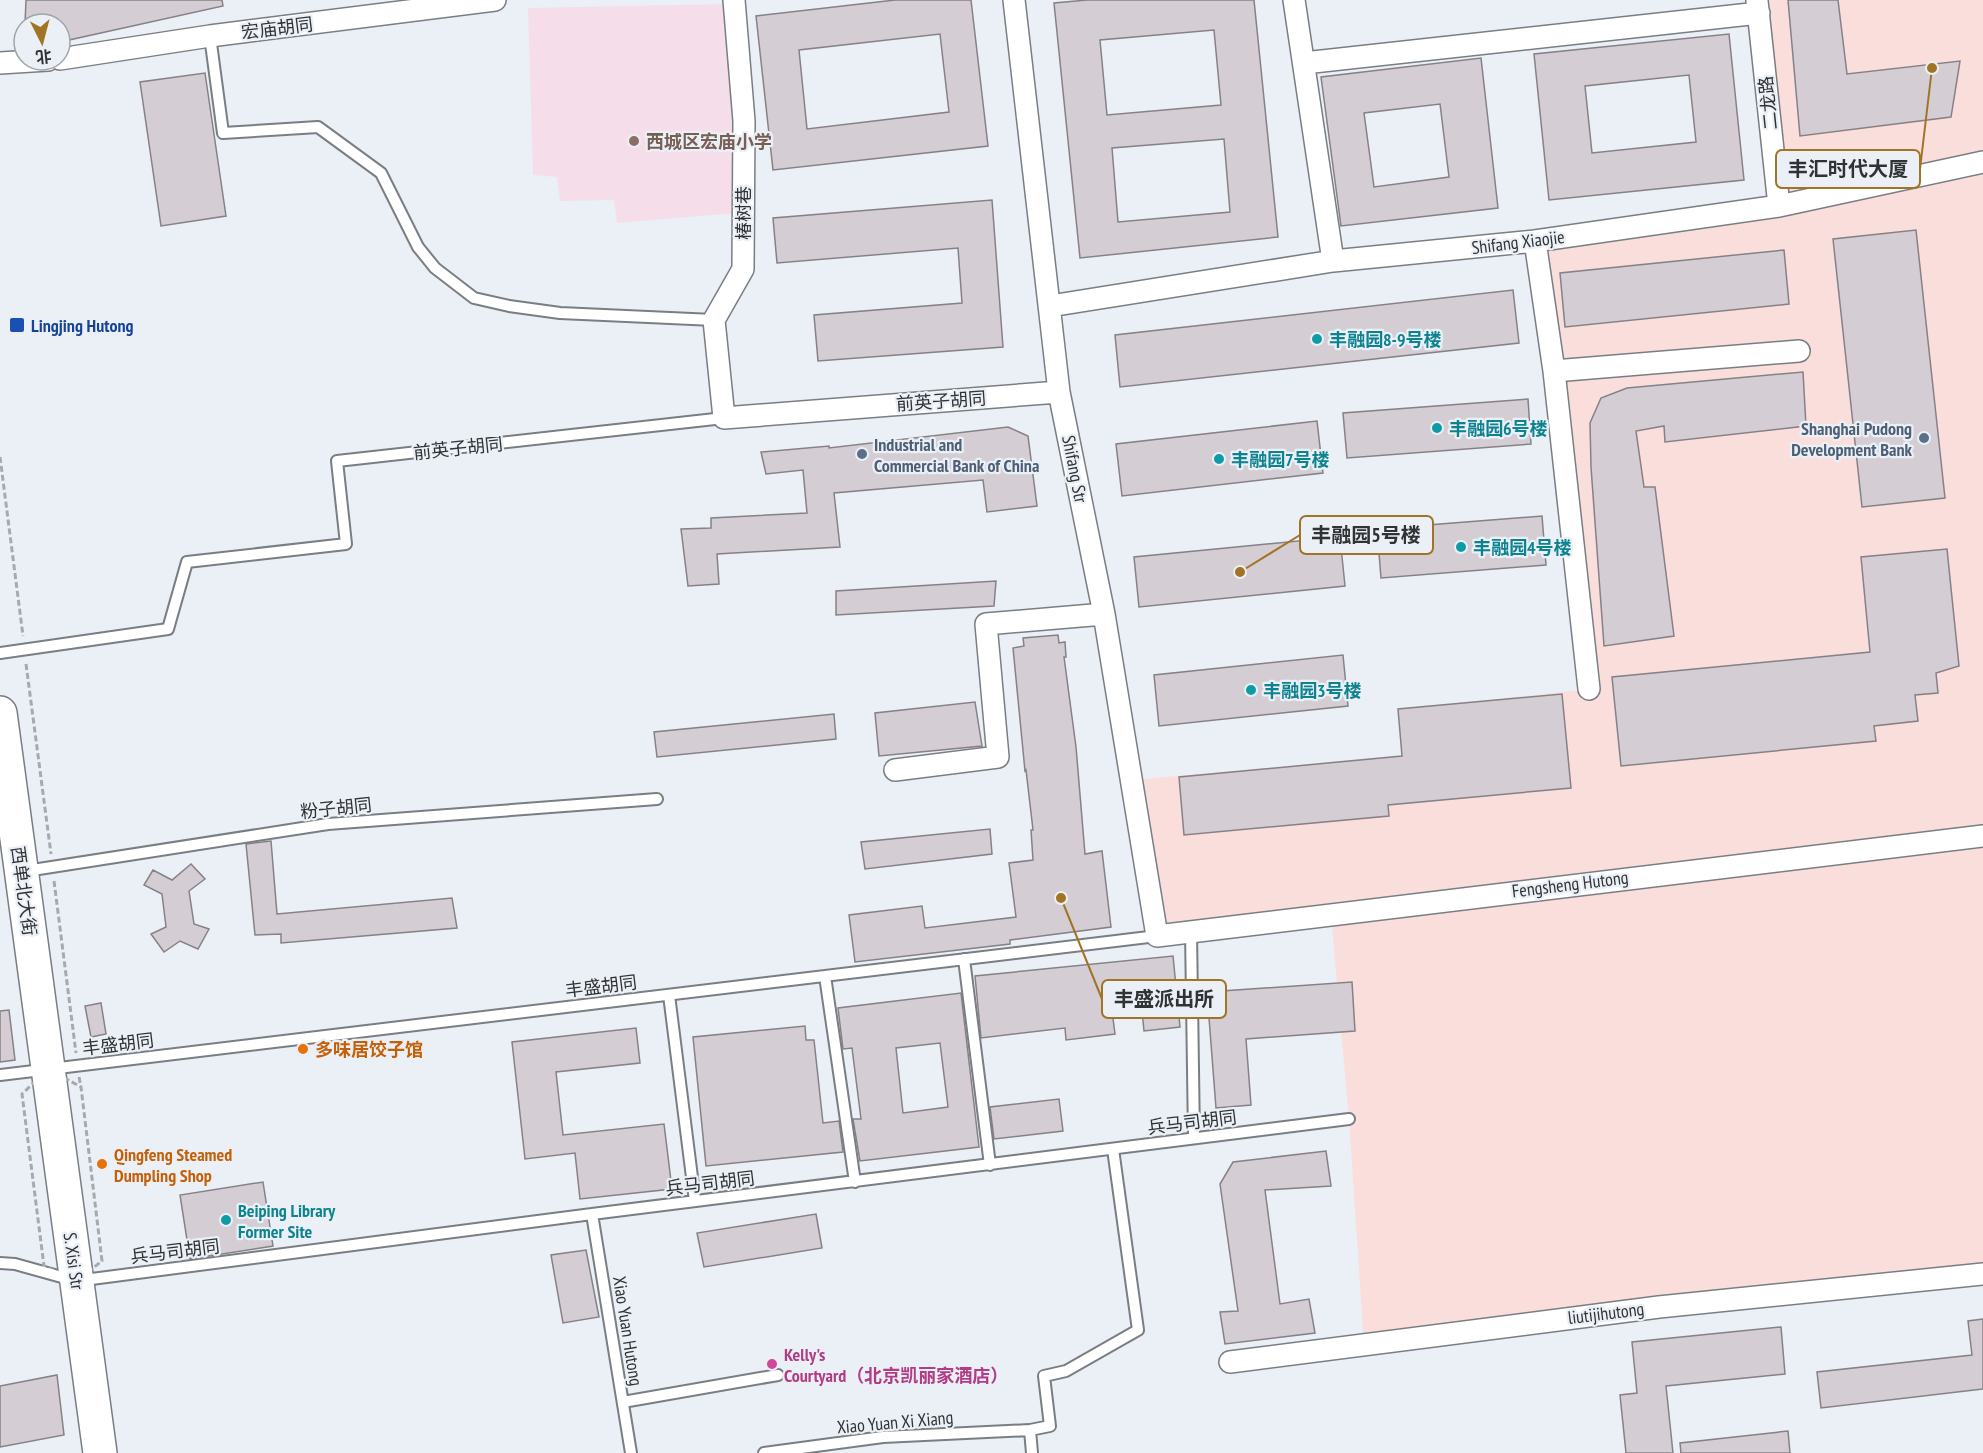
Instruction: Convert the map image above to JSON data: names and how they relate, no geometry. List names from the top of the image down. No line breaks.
{"streets":{"main road":["西单北大街","S. Xisi Str"],"street":["宏庙胡同","二龙路","椿树巷","Shifang Xiaojie","前英子胡同","Shifang Str","Fengsheng Hutong","liutijihutong"],"lane":["粉子胡同","丰盛胡同","兵马司胡同","Xiao Yuan Hutong","Xiao Yuan Xi Xiang"]},"crossings":[["二龙路","Shifang Xiaojie"],["Shifang Xiaojie","Shifang Str"],["前英子胡同","Shifang Str"],["Shifang Str","Fengsheng Hutong"],["Shifang Str","丰盛胡同"],["粉子胡同","西单北大街"],["Fengsheng Hutong","丰盛胡同"],["西单北大街","丰盛胡同"],["西单北大街","S. Xisi Str"],["丰盛胡同","S. Xisi Str"],["兵马司胡同","S. Xisi Str"],["兵马司胡同","Xiao Yuan Hutong"]],"places":{"other":["丰汇时代大厦","西城区宏庙小学","丰融园8-9号楼","丰融园6号楼","Shanghai Pudong Development Bank","Industrial and Commercial Bank of China","丰融园7号楼","丰融园4号楼","丰融园5号楼","丰融园3号楼","丰盛派出所","多味居饺子馆","Qingfeng Steamed Dumpling Shop","Beiping Library Former Site","Kelly's Courtyard（北京凯丽家酒店）"],"transit":["Lingjing Hutong"]},"north":"bottom"}
